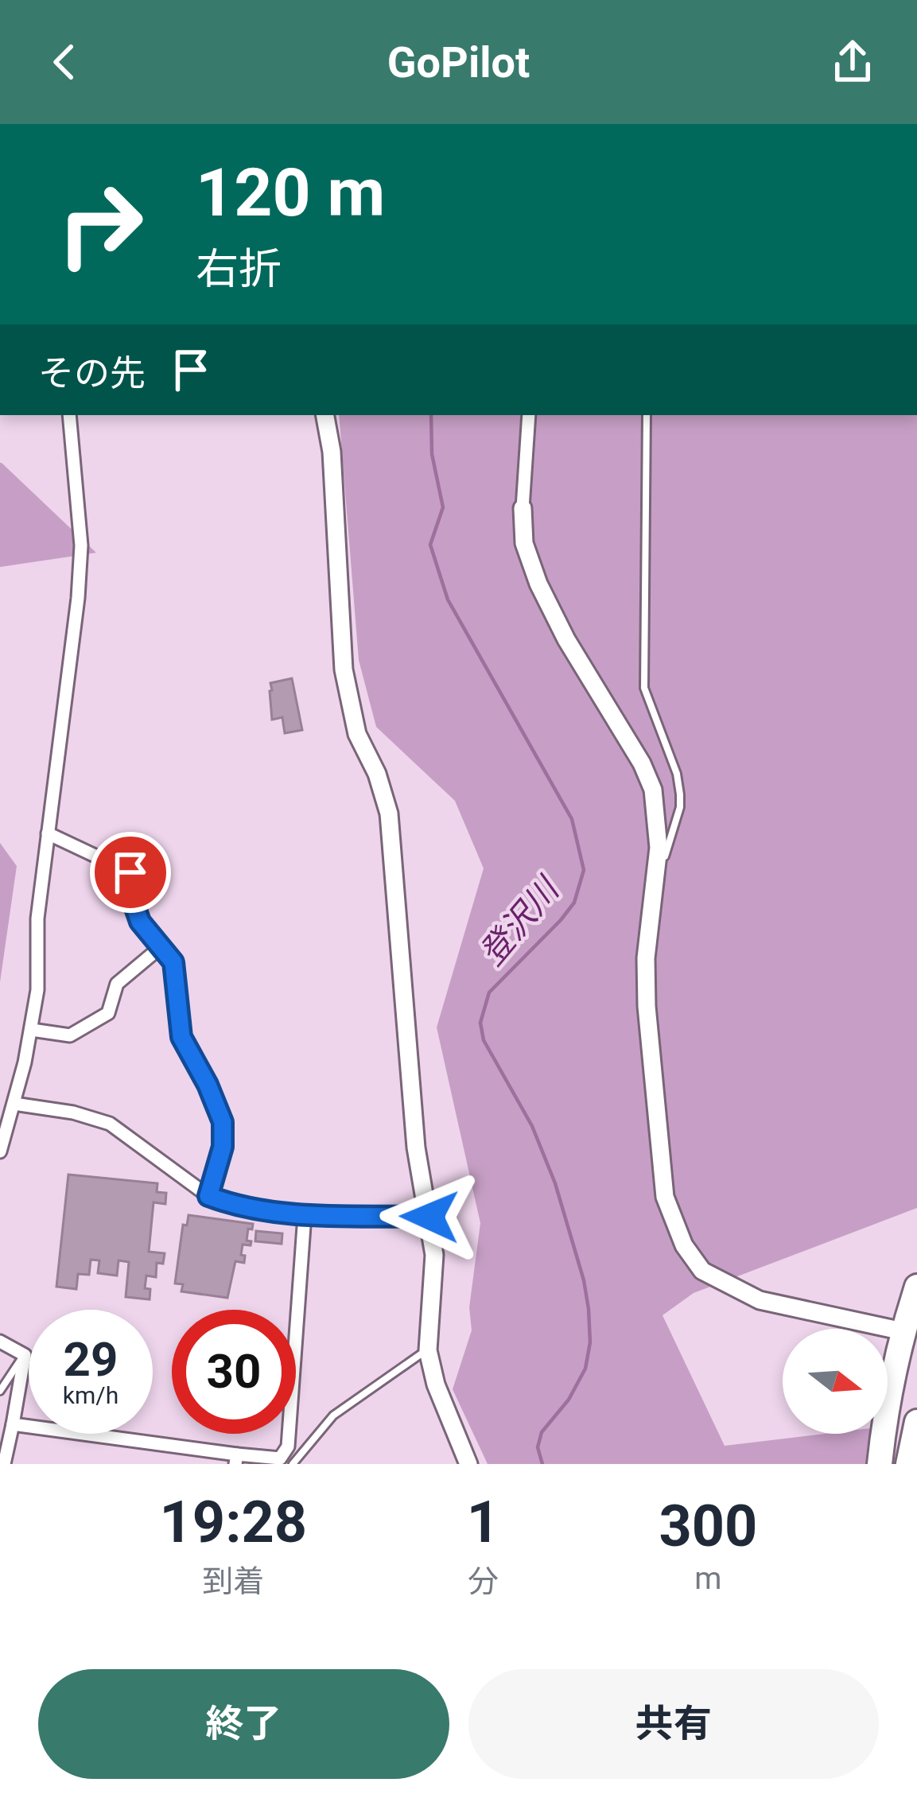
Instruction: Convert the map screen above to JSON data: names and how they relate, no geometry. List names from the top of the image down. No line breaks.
{"water":["登沢川"],"north":"right","page":{"header":"GoPilot","turn":["120 m","右折"],"then":"その先","speed":"29 km/h","limit":"30","eta":["19:28","到着","1","分","300","m"],"buttons":["終了","共有"]}}
